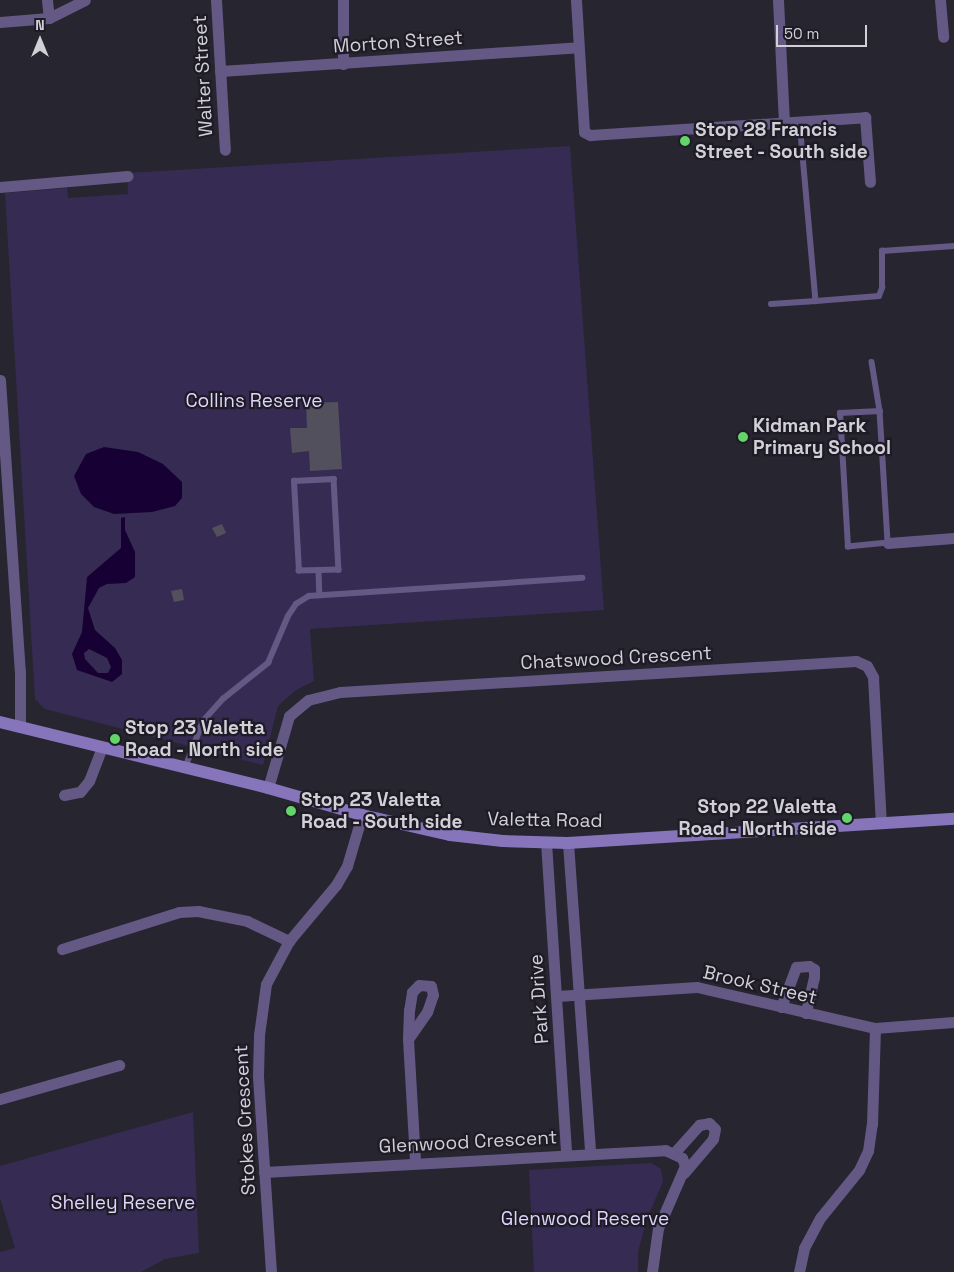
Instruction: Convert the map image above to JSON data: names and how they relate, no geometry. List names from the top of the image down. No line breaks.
{"streets":{"street":["Morton Street","Walter Street","Chatswood Crescent","Valetta Road","Brook Street","Park Drive","Stokes Crescent","Glenwood Crescent"]},"crossings":[["Morton Street","Walter Street"],["Chatswood Crescent","Valetta Road"],["Valetta Road","Park Drive"],["Valetta Road","Stokes Crescent"],["Brook Street","Park Drive"],["Park Drive","Glenwood Crescent"],["Stokes Crescent","Glenwood Crescent"]],"parks":["Collins Reserve","Shelley Reserve","Glenwood Reserve"],"places":["Stop 28 Francis Street - South side","Kidman Park Primary School","Stop 23 Valetta Road - North side","Stop 23 Valetta Road - South side","Stop 22 Valetta Road - North side"],"scale_bar":"50 m","north":"top"}
